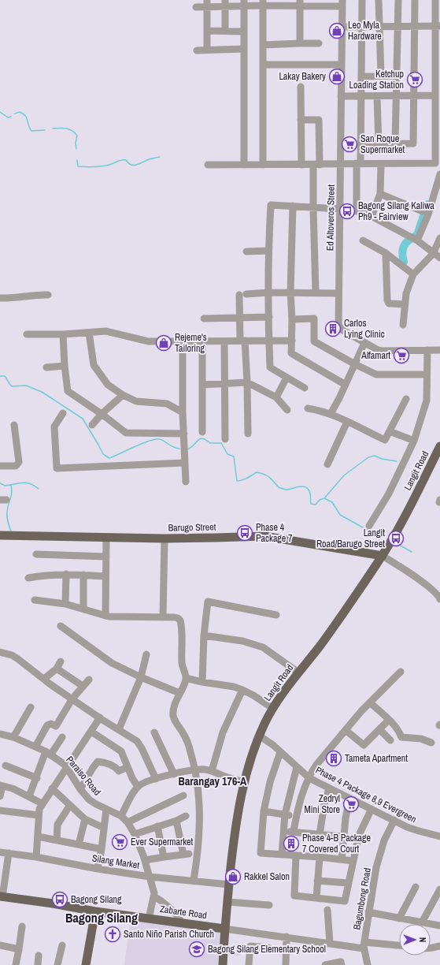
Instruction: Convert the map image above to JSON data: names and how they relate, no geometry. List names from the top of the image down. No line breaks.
{"streets":{"main road":["Langit Road","Barugo Street","Zabarte Road"],"street":["Ed Altoveros Street","Paraiso Road","Phase 4 Package 8,9 Evergreen","Silang Market","Bagumbong Road"]},"crossings":[["Langit Road","Barugo Street"],["Langit Road","Phase 4 Package 8,9 Evergreen"],["Langit Road","Silang Market"],["Langit Road","Zabarte Road"],["Paraiso Road","Silang Market"],["Paraiso Road","Zabarte Road"],["Phase 4 Package 8,9 Evergreen","Bagumbong Road"],["Bagumbong Road","Zabarte Road"]],"districts":["Barangay 176-A","Bagong Silang"],"places":{"shop":["Leo Myla Hardware","Lakay Bakery","Rejeme's Tailoring","Rakkel Salon"],"supermarket":["Ketchup Loading Station","San Roque Supermarket","Alfamart","Zedryl Mini Store","Ever Supermarket"],"bus stop":["Bagong Silang Kaliwa Ph9 - Fairview","Phase 4 Package 7","Langit Road/Barugo Street","Bagong Silang"],"building":["Carlos Lying Clinic","Tameta Apartment","Phase 4-B Package 7 Covered Court"],"church":["Santo Niño Parish Church"],"school or university":["Bagong Silang Elementary School"]},"north":"right"}
